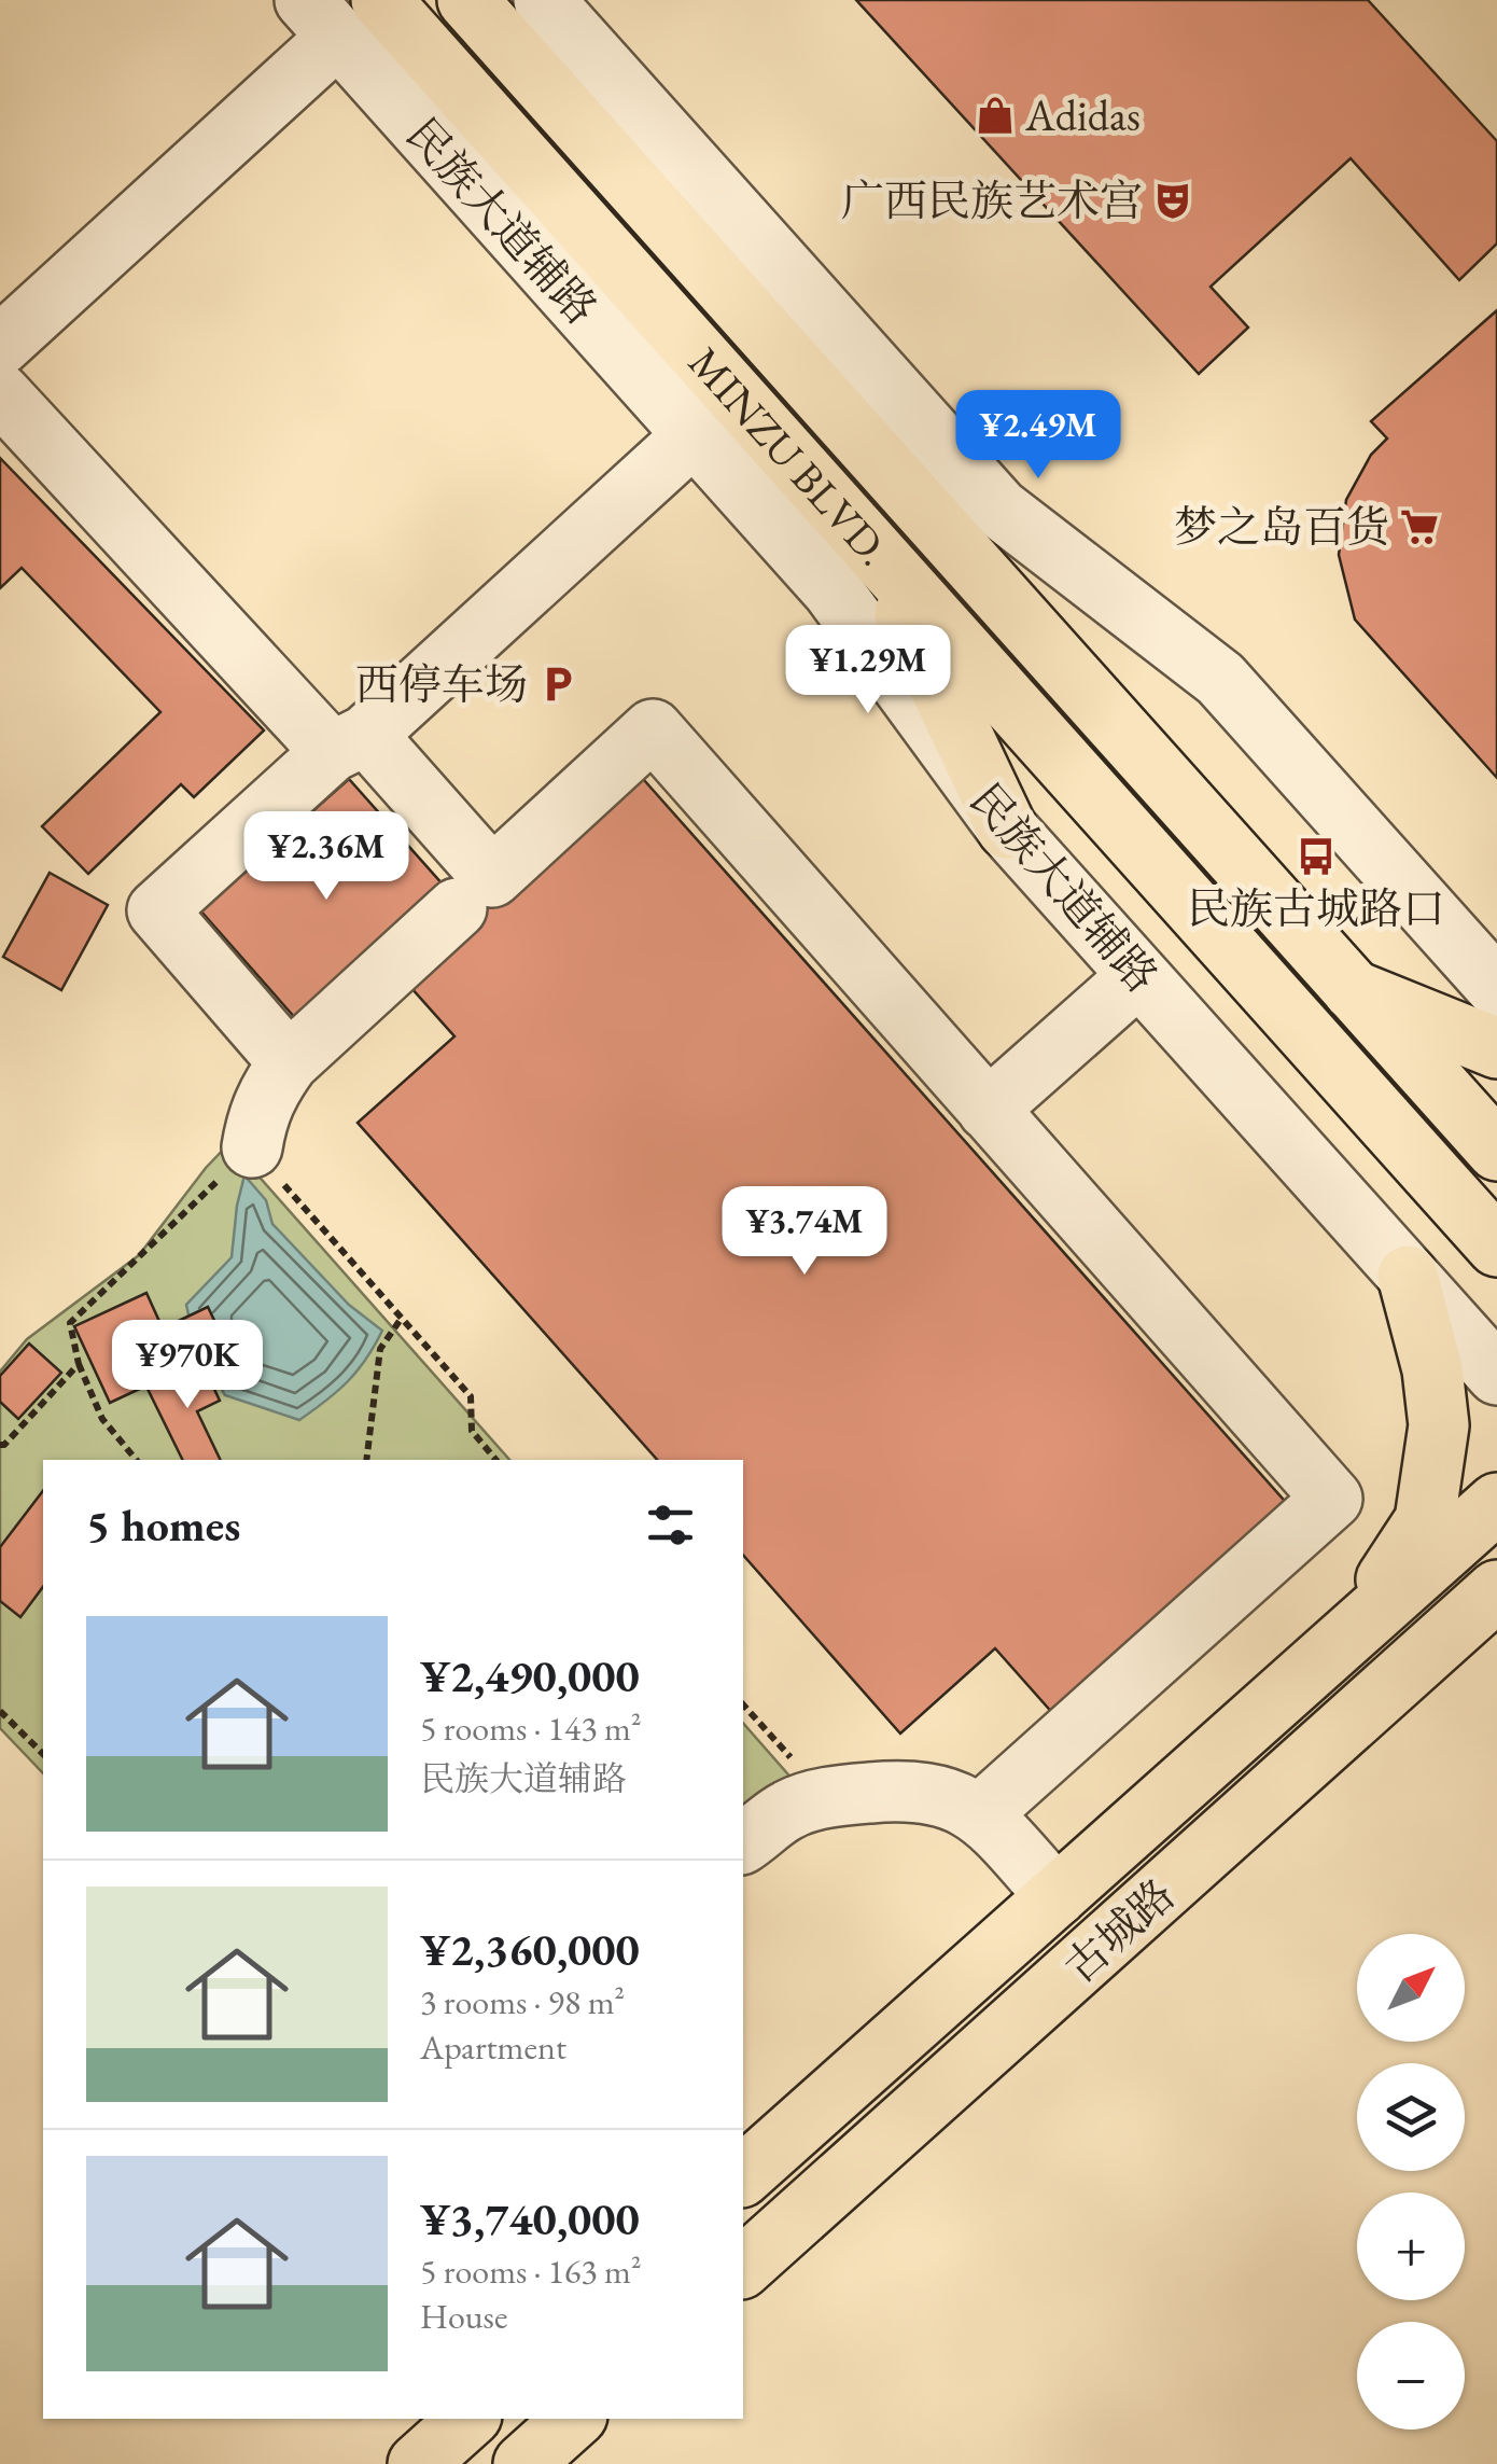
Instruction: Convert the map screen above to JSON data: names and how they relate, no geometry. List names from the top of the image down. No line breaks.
{"streets":{"main road":["MINZU BLVD.","古城路"],"street":["民族大道辅路"]},"places":{"shop":["Adidas"],"theatre":["广西民族艺术宫"],"supermarket":["梦之岛百货"],"parking":["西停车场"],"bus stop":["民族古城路口"]},"north":"top right","page":{"price":["¥2.49M","¥1.29M","¥2.36M","¥3.74M","¥970K"],"heading":"5 homes","list":[{"name":"¥2,490,000","note":"5 rooms · 143 m² · 民族大道辅路"},{"name":"¥2,360,000","note":"3 rooms · 98 m² · Apartment"},{"name":"¥3,740,000","note":"5 rooms · 163 m² · House"}],"map_buttons":["+","−"]}}
